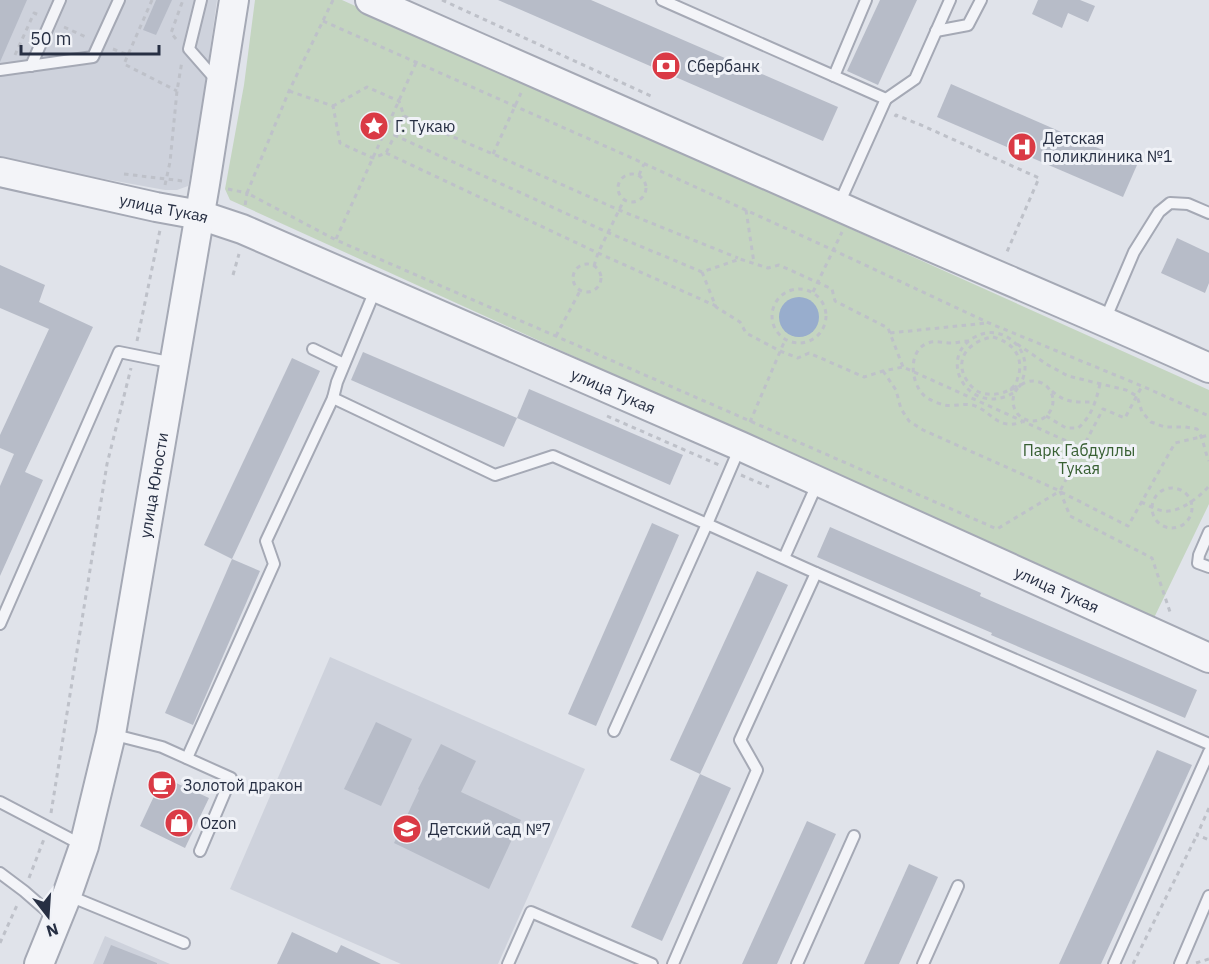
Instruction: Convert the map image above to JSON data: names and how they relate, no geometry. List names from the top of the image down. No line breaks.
{"streets":{"street":["улица Тукая","улица Юности"]},"crossings":[["улица Тукая","улица Юности"]],"parks":["Парк Габдуллы Тукая"],"places":{"bank":["Сбербанк"],"place":["Г. Тукаю"],"hospital":["Детская поликлиника №1"],"cafe":["Золотой дракон"],"shop":["Ozon"],"school or university":["Детский сад №7"]},"scale_bar":"50 m","north":"bottom"}
